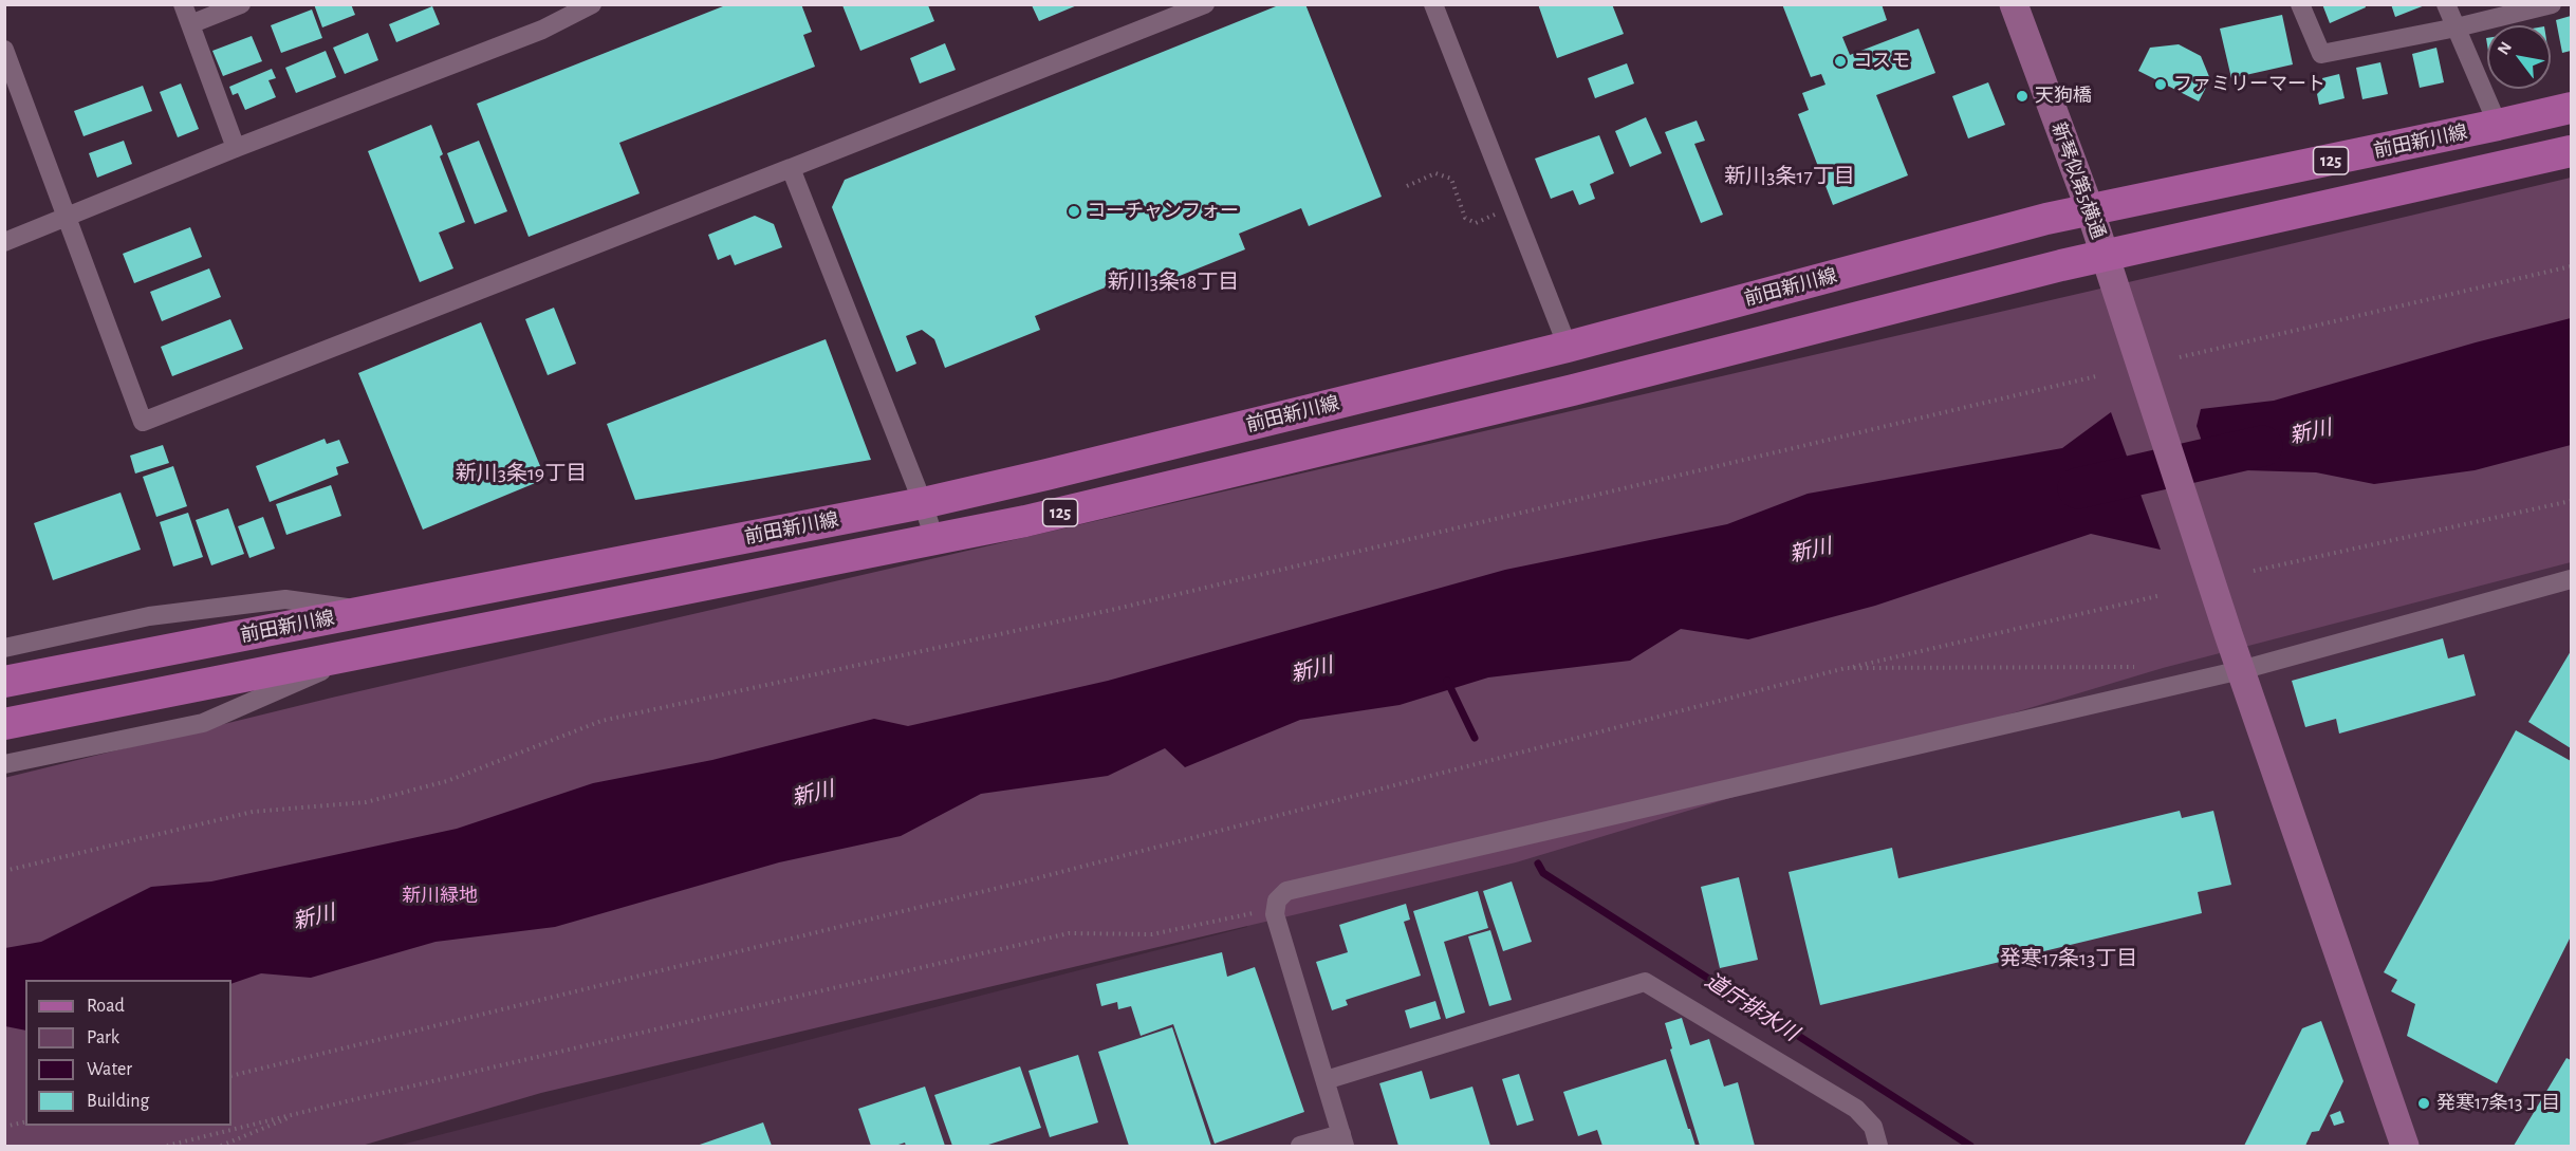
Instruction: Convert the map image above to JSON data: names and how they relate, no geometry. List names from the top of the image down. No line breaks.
{"streets":{"main road":["前田新川線","125"],"street":["新琴似第5横通"]},"crossings":[["前田新川線","新琴似第5横通"]],"districts":["新川3条17丁目","新川3条18丁目","新川3条19丁目","発寒17条13丁目"],"water":["新川","道庁排水川"],"parks":["新川緑地"],"places":["コスモ","ファミリーマート","天狗橋","コーチャンフォー","発寒17条13丁目"],"legend":["Road","Park","Water","Building"],"north":"top left"}
